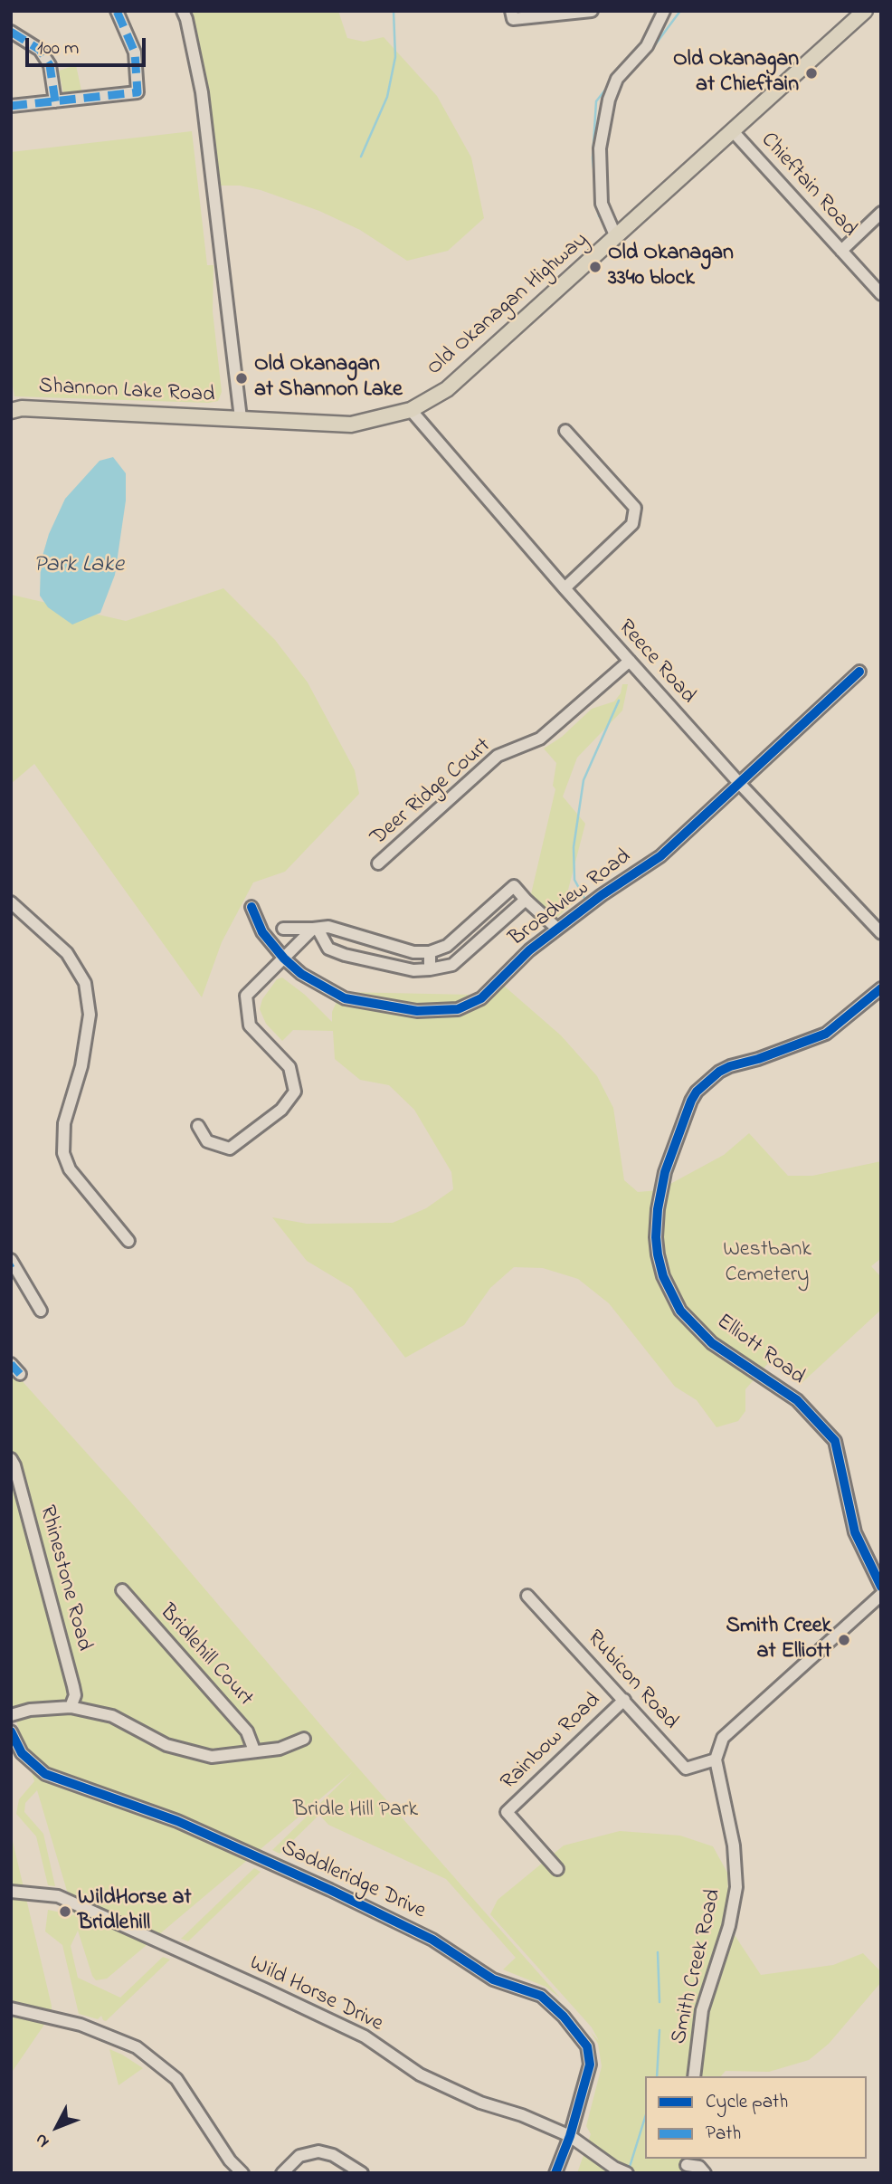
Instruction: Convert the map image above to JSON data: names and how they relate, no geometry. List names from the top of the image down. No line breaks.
{"streets":{"main road":["Old Okanagan Highway","Shannon Lake Road"],"street":["Chieftain Road","Reece Road","Deer Ridge Court","Broadview Road","Elliott Road","Rhinestone Road","Bridlehill Court","Rubicon Road","Rainbow Road","Saddleridge Drive","Smith Creek Road","Wild Horse Drive"]},"crossings":[["Chieftain Road","Old Okanagan Highway"],["Old Okanagan Highway","Shannon Lake Road"],["Old Okanagan Highway","Reece Road"],["Reece Road","Deer Ridge Court"],["Reece Road","Broadview Road"],["Rubicon Road","Rainbow Road"],["Rubicon Road","Smith Creek Road"],["Saddleridge Drive","Wild Horse Drive"]],"water":["Park Lake"],"parks":["Westbank Cemetery","Bridle Hill Park"],"places":["Old Okanagan at Chieftain","Old Okanagan 3340 block","Old Okanagan at Shannon Lake","Smith Creek at Elliott","WildHorse at Bridlehill"],"legend":["Cycle path","Path"],"scale_bar":"100 m","north":"bottom left"}
